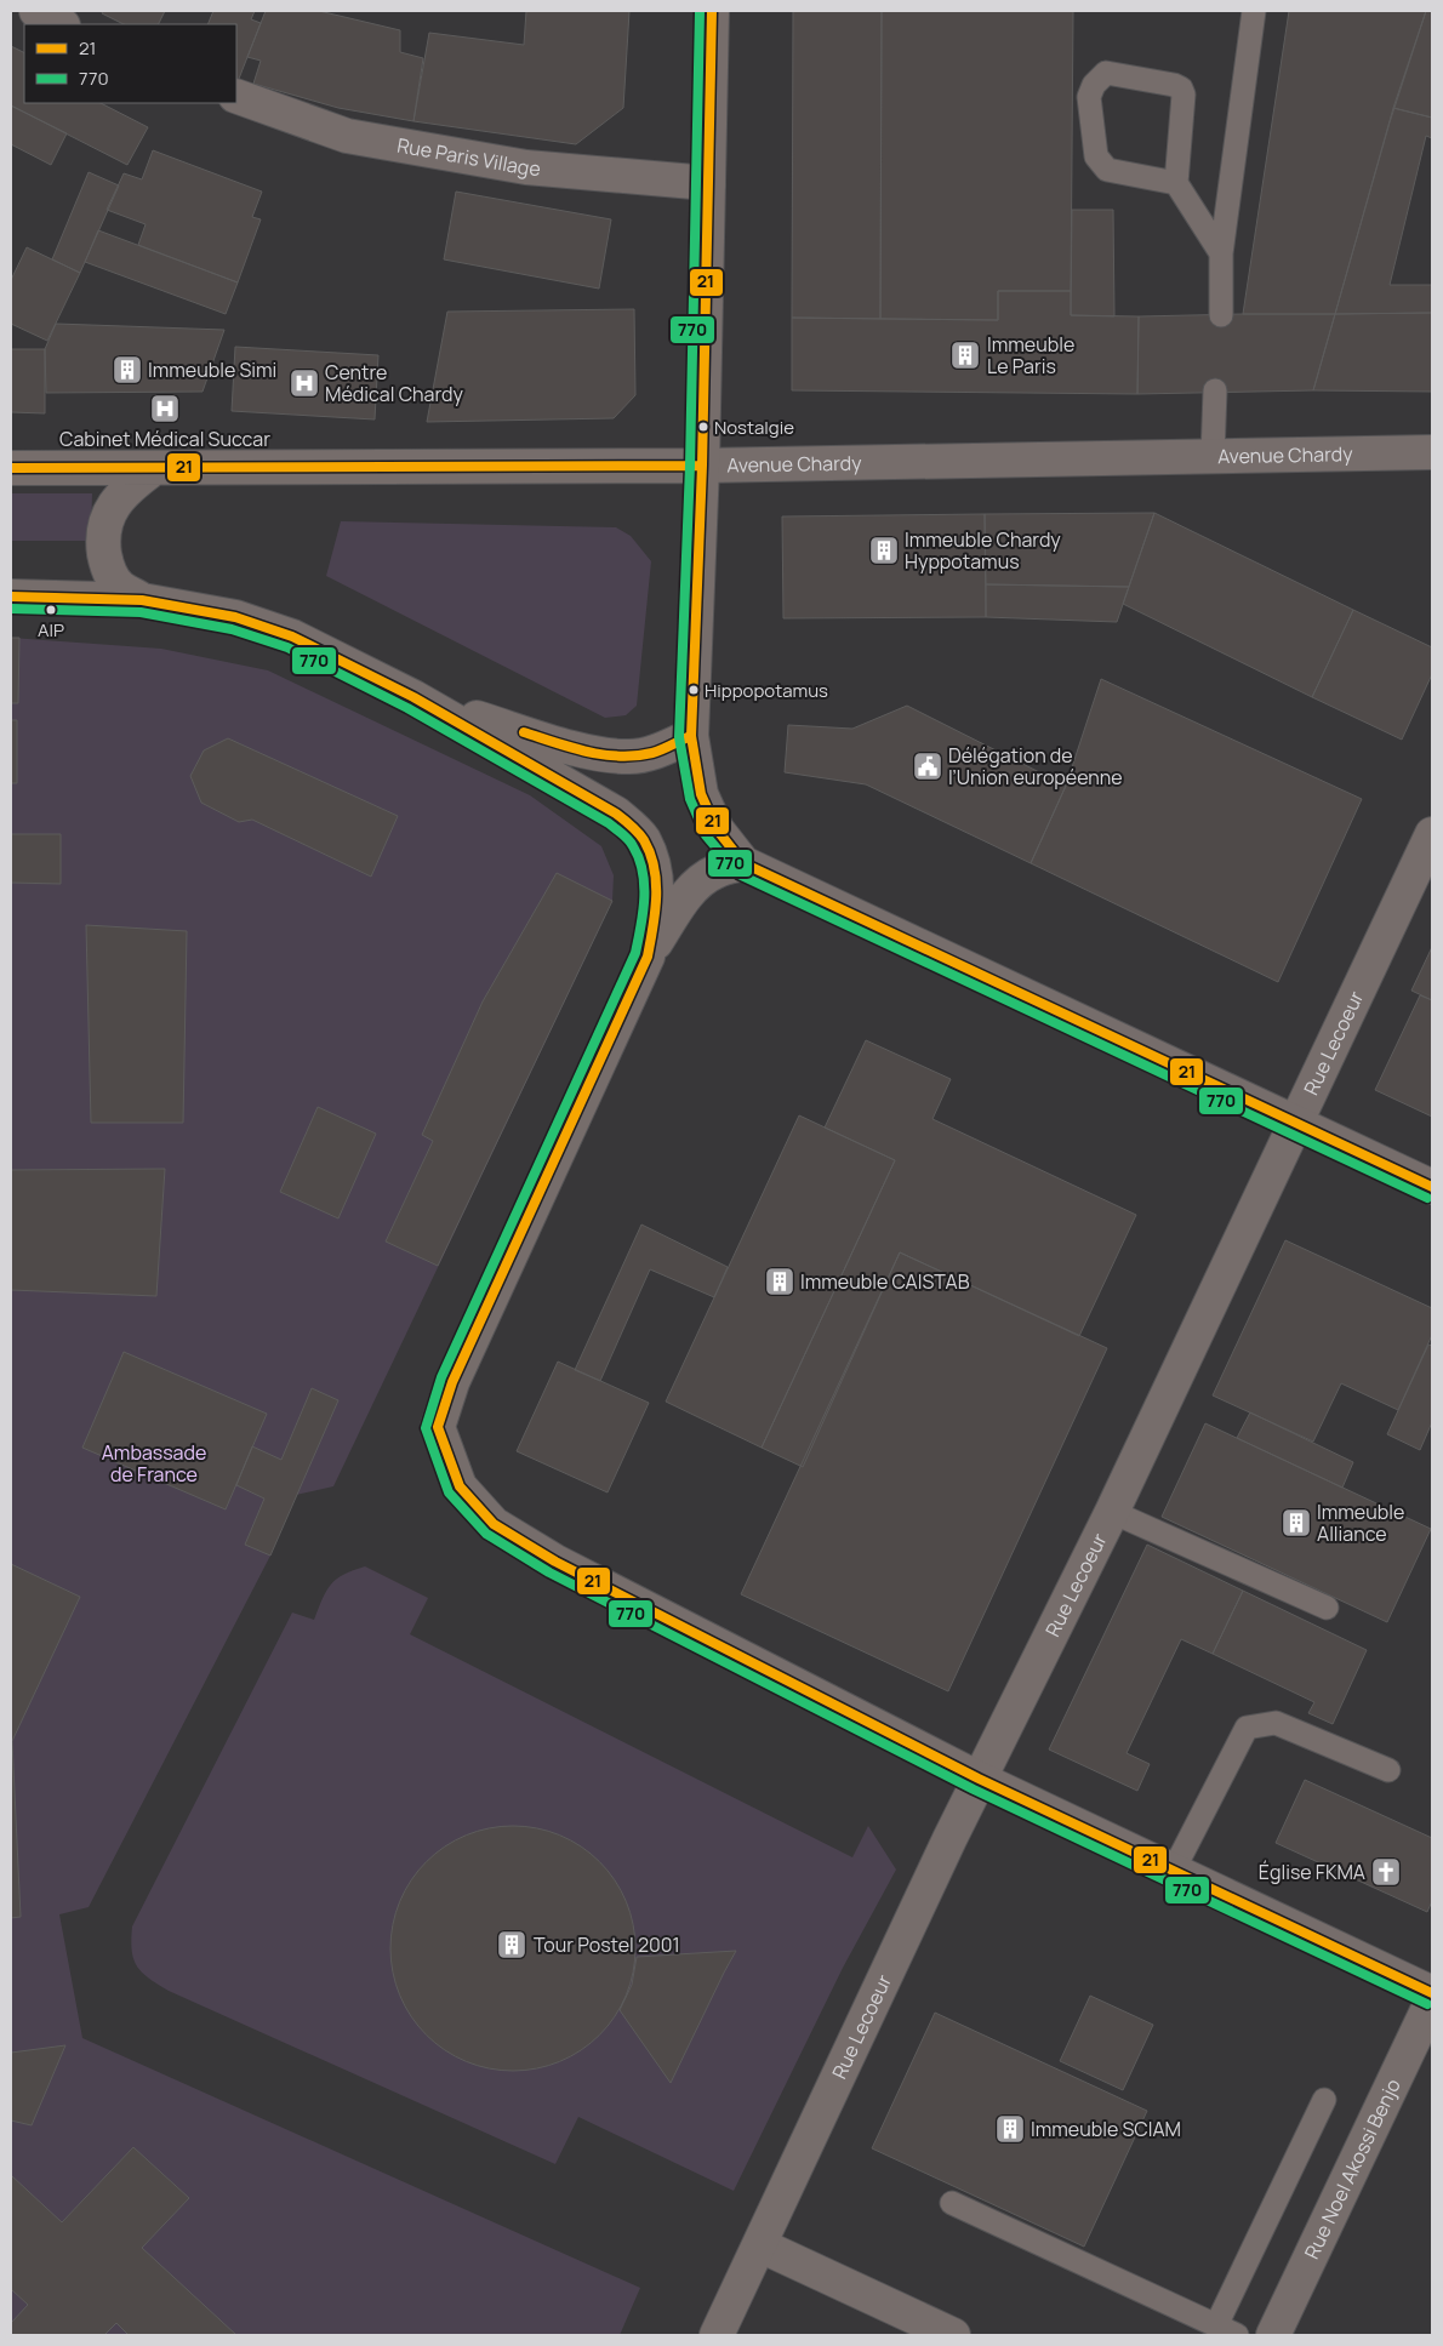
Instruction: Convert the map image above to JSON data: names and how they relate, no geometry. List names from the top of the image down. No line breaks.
{"streets":{"street":["Rue Paris Village","Avenue Chardy","Rue Lecoeur","Rue Noel Akossi Benjo"]},"parks":["Ambassade de France"],"places":{"building":["Immeuble Le Paris","Immeuble Simi","Immeuble Chardy Hyppotamus","Immeuble CAISTAB","Immeuble Alliance","Tour Postel 2001","Immeuble SCIAM"],"hospital":["Centre Médical Chardy","Cabinet Médical Succar"],"other":["Nostalgie","AIP","Hippopotamus"],"public building":["Délégation de l’Union européenne"],"church":["Église FKMA"]},"lines":["transit line 21","transit line 770"],"legend":["21","770"]}
